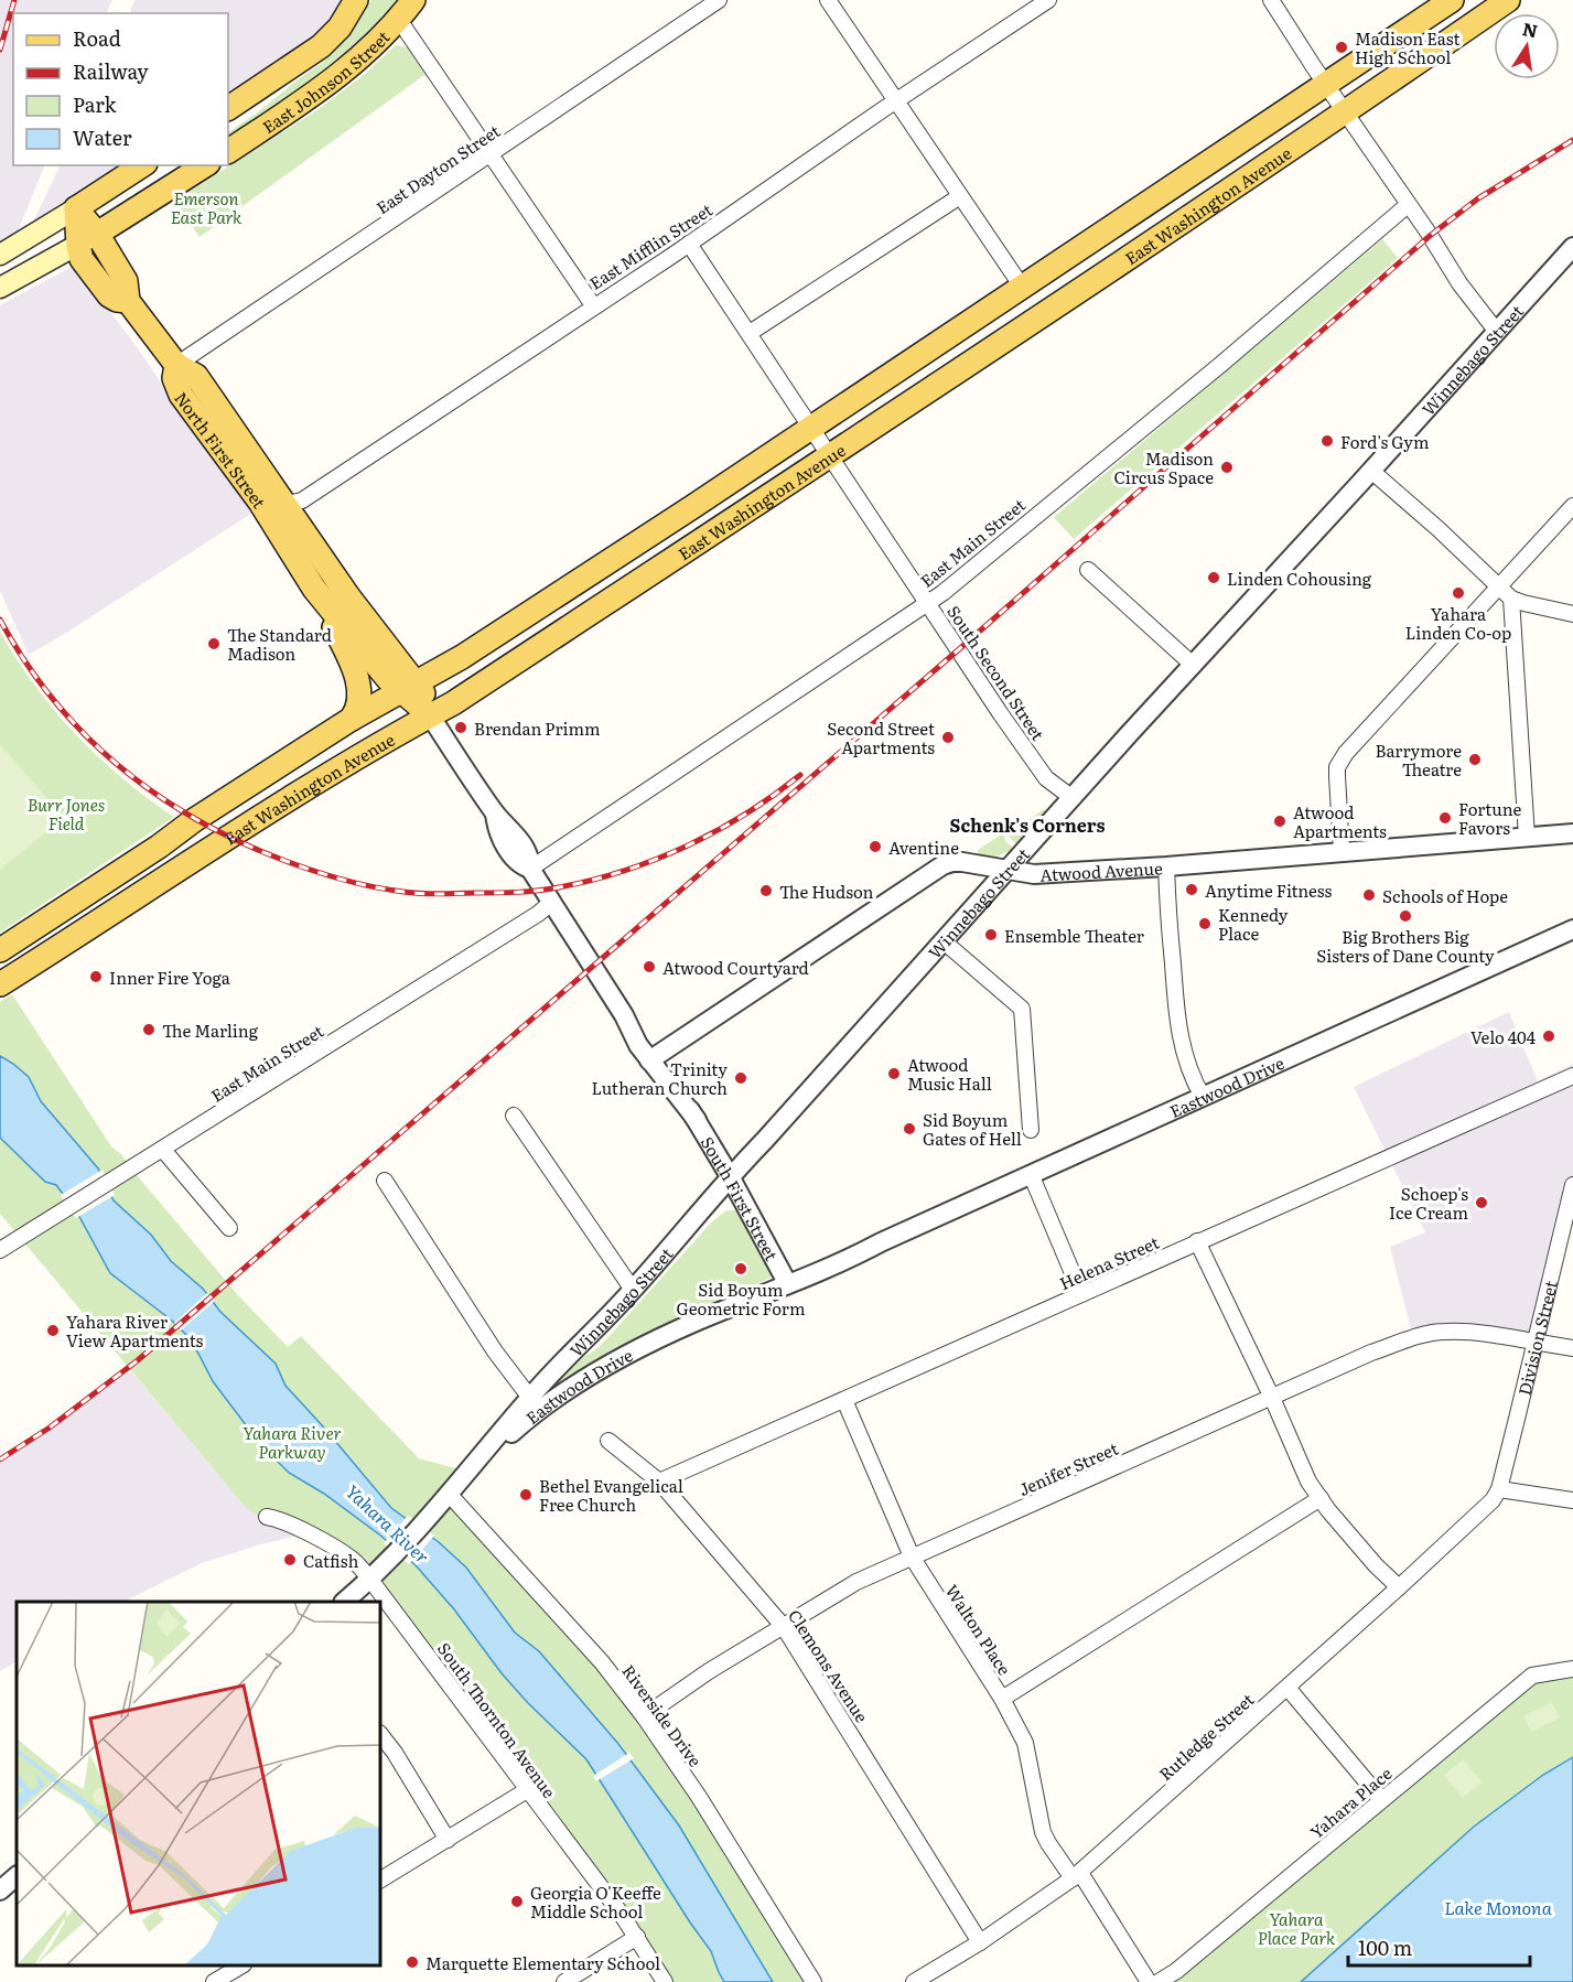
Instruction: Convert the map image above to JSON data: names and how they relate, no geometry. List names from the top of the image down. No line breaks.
{"streets":{"main road":["East Johnson Street","East Washington Avenue","North First Street","South First Street"],"street":["East Dayton Street","East Mifflin Street","Winnebago Street","East Main Street","South Second Street","Atwood Avenue","Eastwood Drive","Helena Street","Division Street","Jenifer Street","Walton Place","Clemons Avenue","Riverside Drive","South Thornton Avenue","Rutledge Street","Yahara Place"]},"crossings":[["East Dayton Street","North First Street"],["East Washington Avenue","North First Street"],["East Washington Avenue","South Second Street"],["East Washington Avenue","South First Street"],["East Mifflin Street","North First Street"],["East Mifflin Street","South Second Street"],["Winnebago Street","South Second Street"],["Winnebago Street","Atwood Avenue"],["Winnebago Street","Eastwood Drive"],["Winnebago Street","South First Street"],["North First Street","South First Street"],["East Main Street","South Second Street"],["East Main Street","South First Street"],["Atwood Avenue","South First Street"],["Eastwood Drive","South First Street"],["Eastwood Drive","Riverside Drive"],["Helena Street","Walton Place"],["Helena Street","Clemons Avenue"],["Division Street","Jenifer Street"],["Division Street","Rutledge Street"],["Jenifer Street","Walton Place"],["Jenifer Street","Clemons Avenue"],["Jenifer Street","Riverside Drive"],["Walton Place","Rutledge Street"],["Clemons Avenue","Rutledge Street"]],"districts":["Schenk's Corners"],"water":["Yahara River","Lake Monona"],"parks":["Emerson East Park","Burr Jones Field","Yahara River Parkway","Yahara Place Park"],"places":["Madison East High School","Ford's Gym","Madison Circus Space","Linden Cohousing","Yahara Linden Co-op","The Standard Madison","Brendan Primm","Second Street Apartments","Barrymore Theatre","Fortune Favors","Atwood Apartments","Aventine","Anytime Fitness","The Hudson","Schools of Hope","Big Brothers Big Sisters of Dane County","Kennedy Place","Ensemble Theater","Atwood Courtyard","Inner Fire Yoga","The Marling","Velo 404","Atwood Music Hall","Trinity Lutheran Church","Sid Boyum Gates of Hell","Schoep's Ice Cream","Sid Boyum Geometric Form","Yahara River View Apartments","Bethel Evangelical Free Church","Catfish","Georgia O'Keeffe Middle School","Marquette Elementary School"],"legend":["Road","Railway","Park","Water"],"scale_bar":"100 m","north":"top"}
